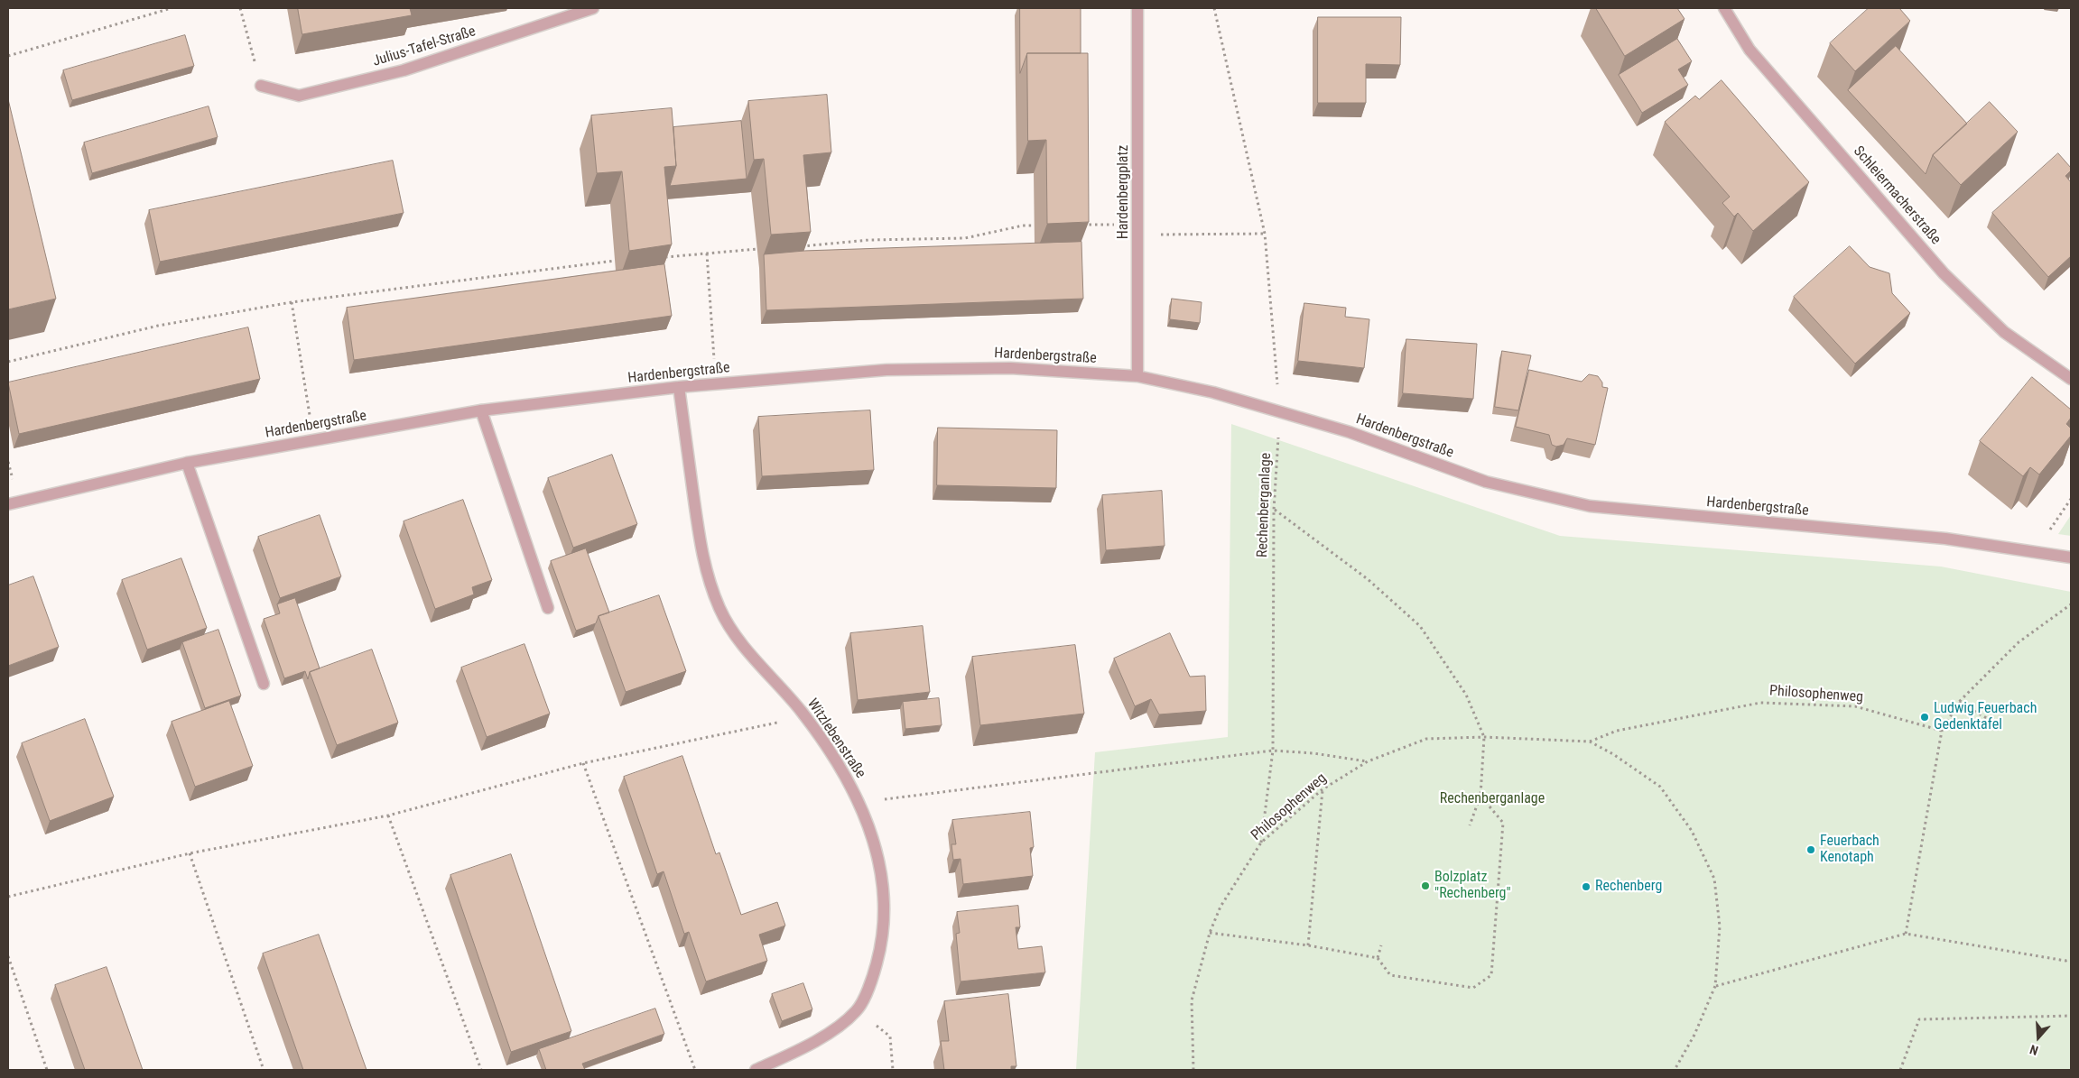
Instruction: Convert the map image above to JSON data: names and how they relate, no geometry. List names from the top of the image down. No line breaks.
{"streets":{"street":["Julius-Tafel-Straße","Hardenbergplatz","Schleiermacherstraße","Hardenbergstraße","Witzlebenstraße"],"path":["Rechenberganlage","Philosophenweg"]},"crossings":[["Hardenbergplatz","Hardenbergstraße"],["Hardenbergstraße","Rechenberganlage"],["Hardenbergstraße","Witzlebenstraße"],["Rechenberganlage","Philosophenweg"]],"parks":["Rechenberganlage"],"places":["Ludwig Feuerbach Gedenktafel","Feuerbach Kenotaph","Bolzplatz \"Rechenberg\"","Rechenberg"],"north":"bottom"}
